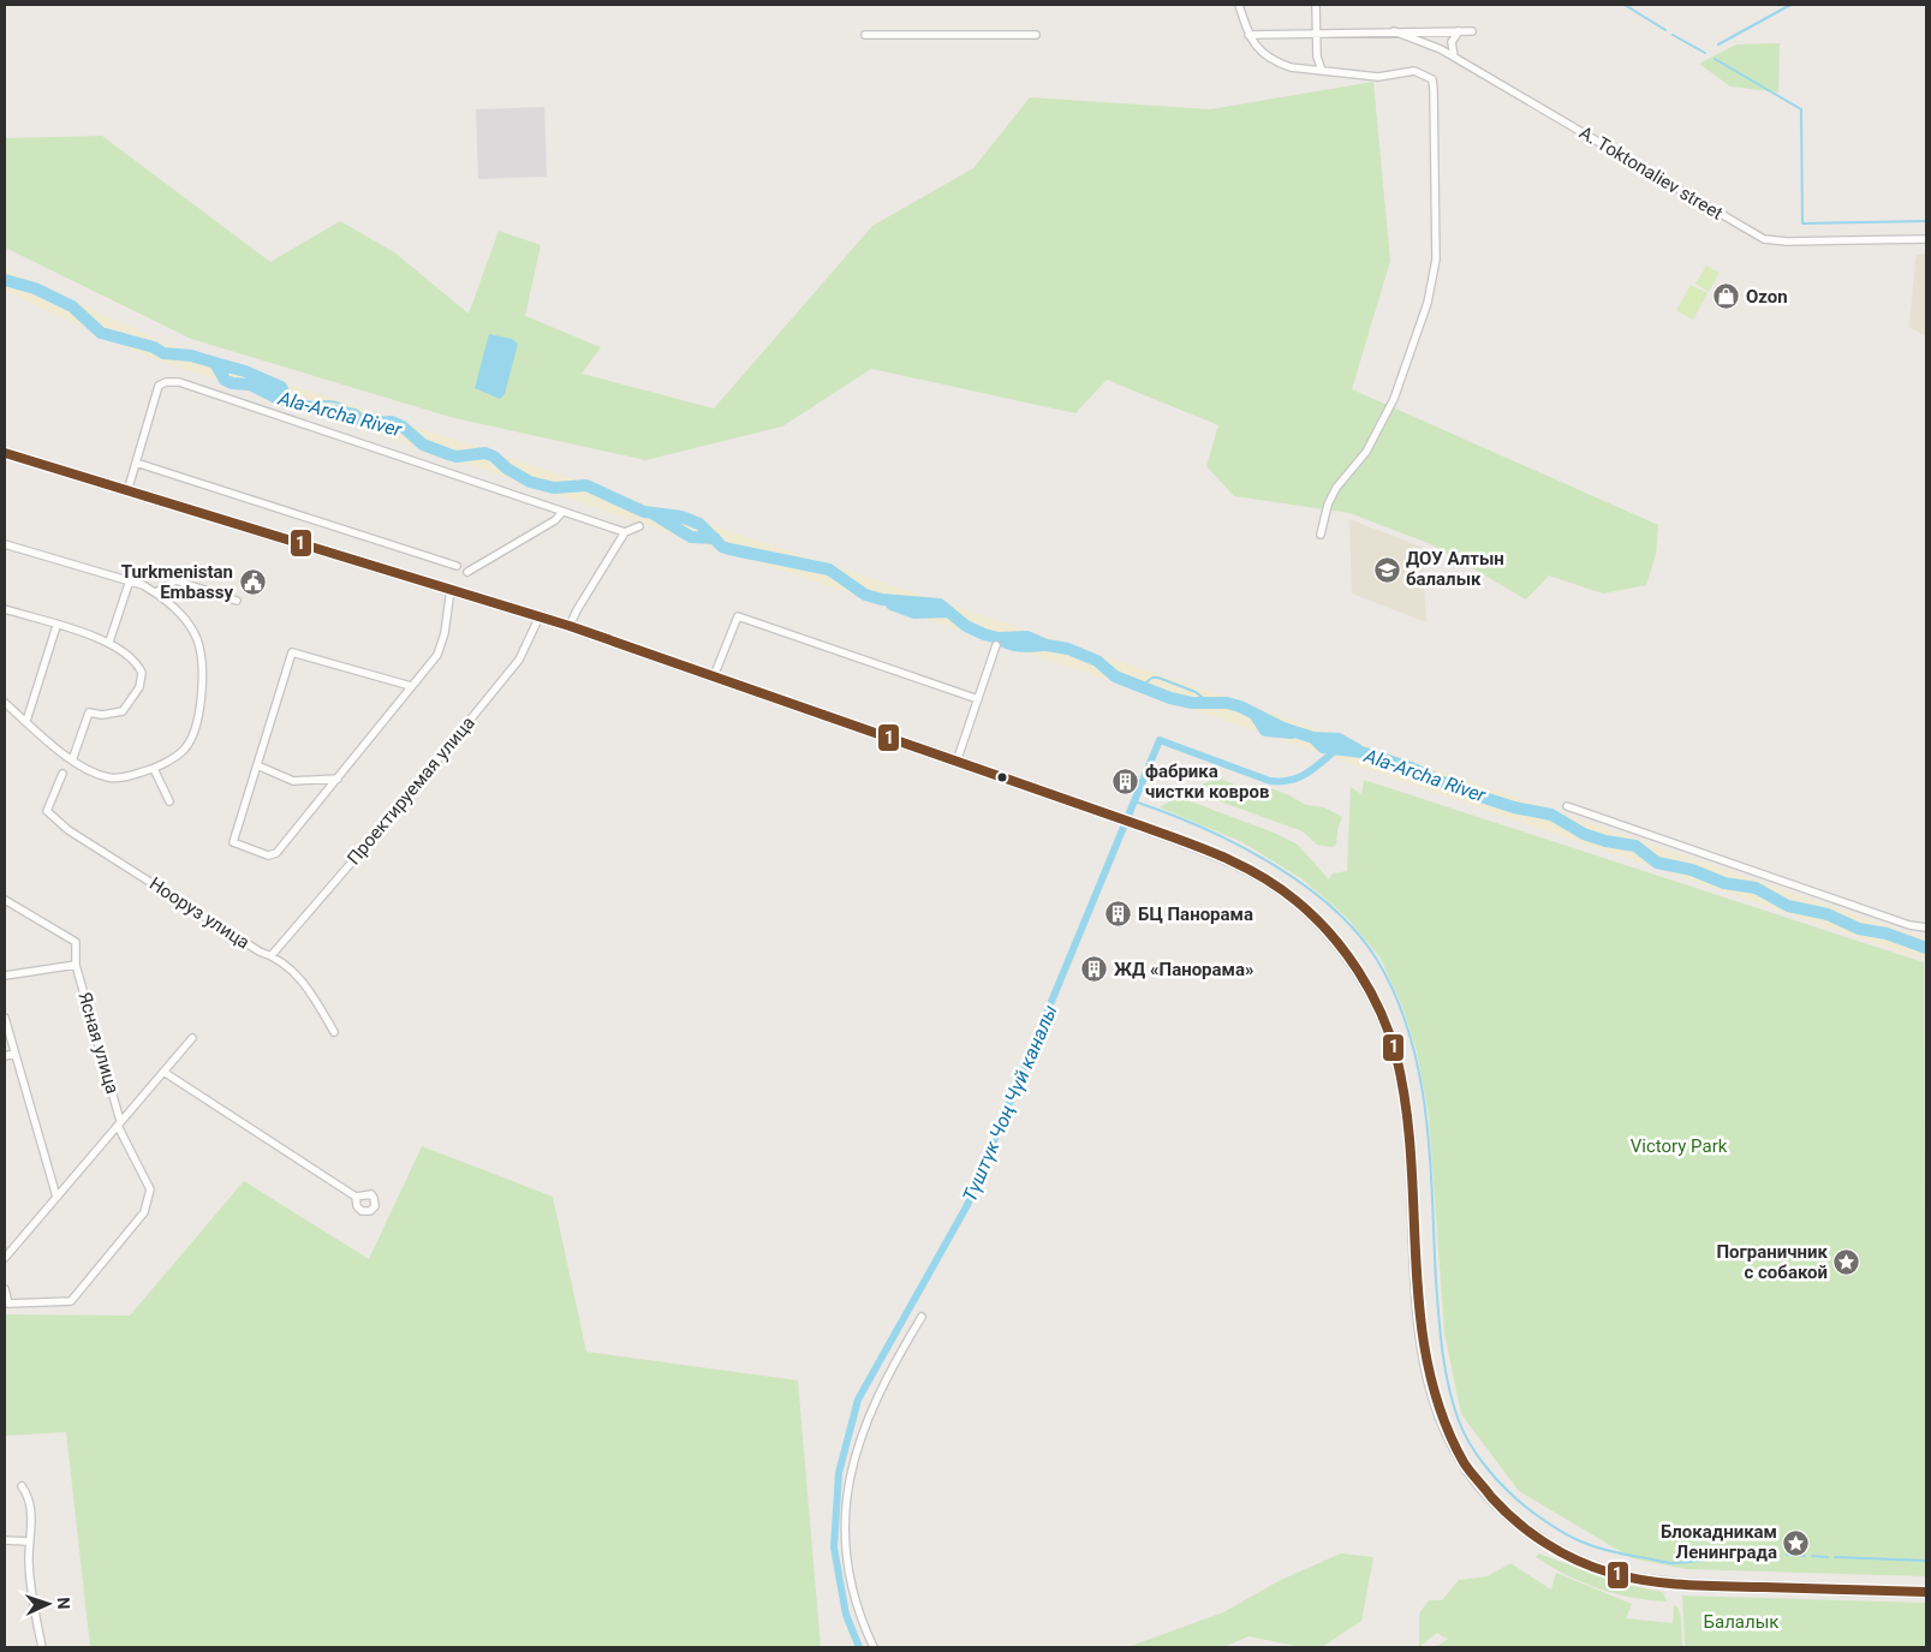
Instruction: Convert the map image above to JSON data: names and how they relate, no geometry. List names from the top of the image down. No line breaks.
{"streets":{"street":["A. Toktonaliev street","Проектируемая улица","Нооруз улица","Ясная улица"]},"crossings":[["Проектируемая улица","Нооруз улица"]],"water":["Ala-Archa River","Түштүк Чоң Чүй каналы"],"parks":["Victory Park","Балалык"],"places":{"shop":["Ozon"],"school or university":["ДОУ Алтын балалык"],"public building":["Turkmenistan Embassy"],"building":["фабрика чистки ковров","БЦ Панорама","ЖД «Панорама»"],"place":["Пограничник с собакой","Блокадникам Ленинграда"]},"lines":["transit line 1"],"north":"right"}
